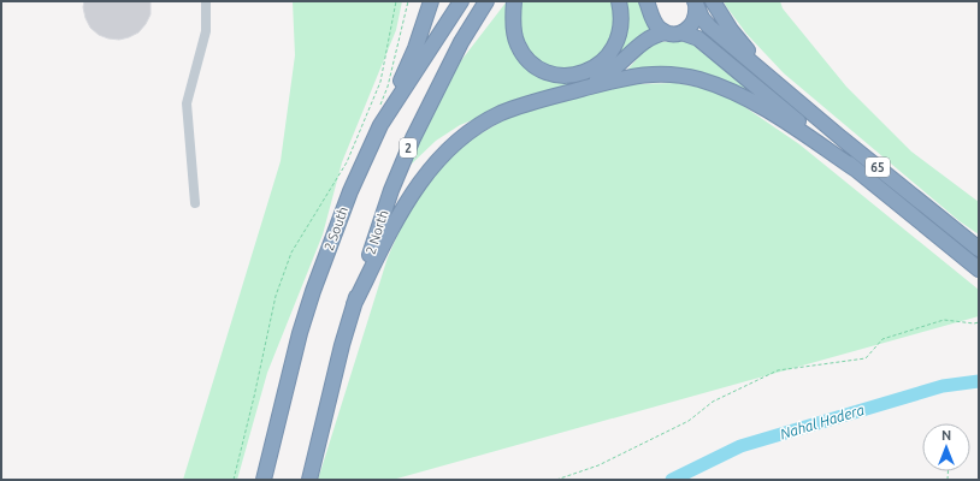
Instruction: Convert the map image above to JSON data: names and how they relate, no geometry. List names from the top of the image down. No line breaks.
{"streets":{"highway":["2","65","2 South","2 North"]},"water":["Nahal Hadera"],"north":"top"}
